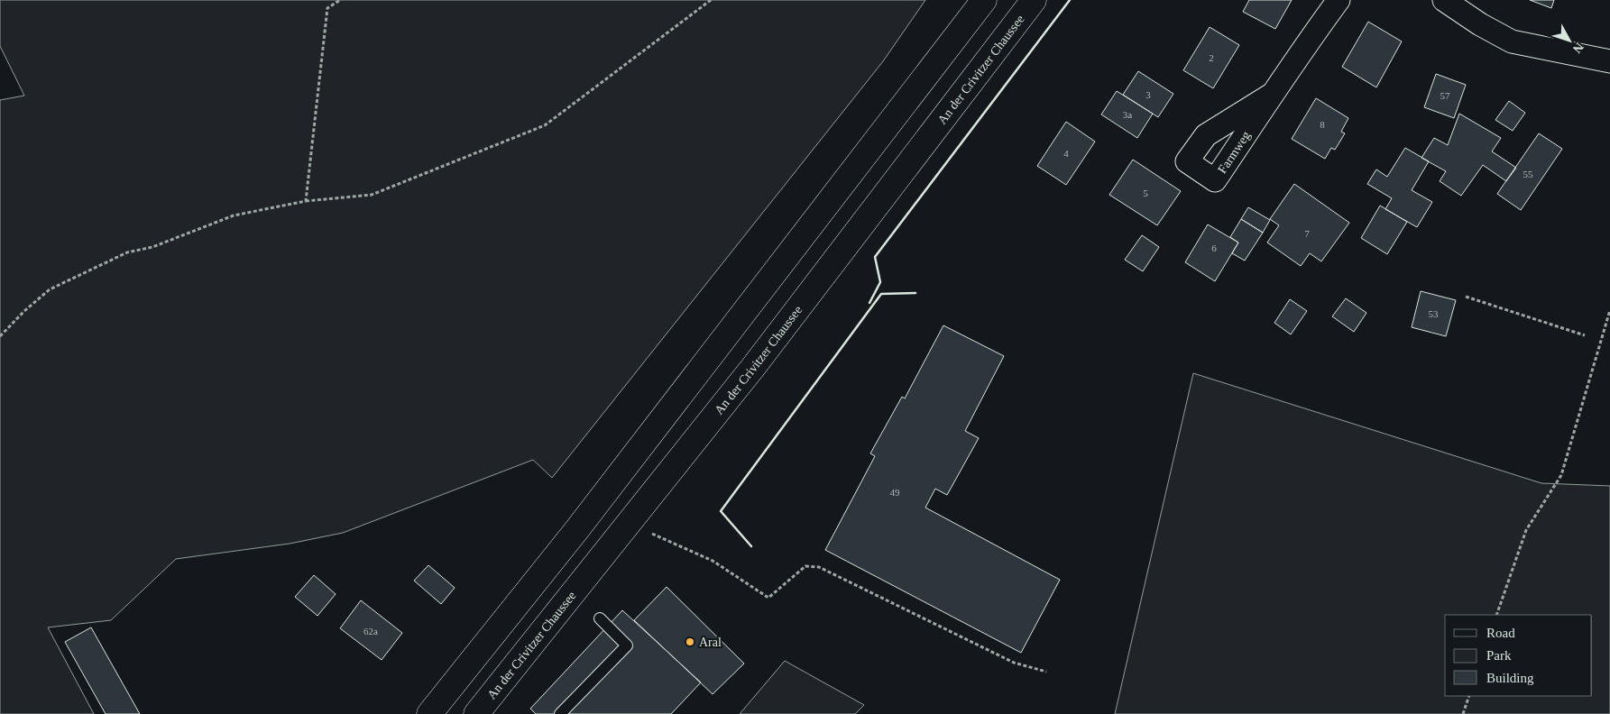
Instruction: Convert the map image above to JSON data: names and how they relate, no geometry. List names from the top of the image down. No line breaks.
{"streets":{"main road":["An der Crivitzer Chaussee"]},"places":["Aral"],"house_numbers":["2","3","57","3a","8","4","55","5","7","6","53","49","62a"],"legend":["Road","Park","Building"],"north":"bottom right"}
